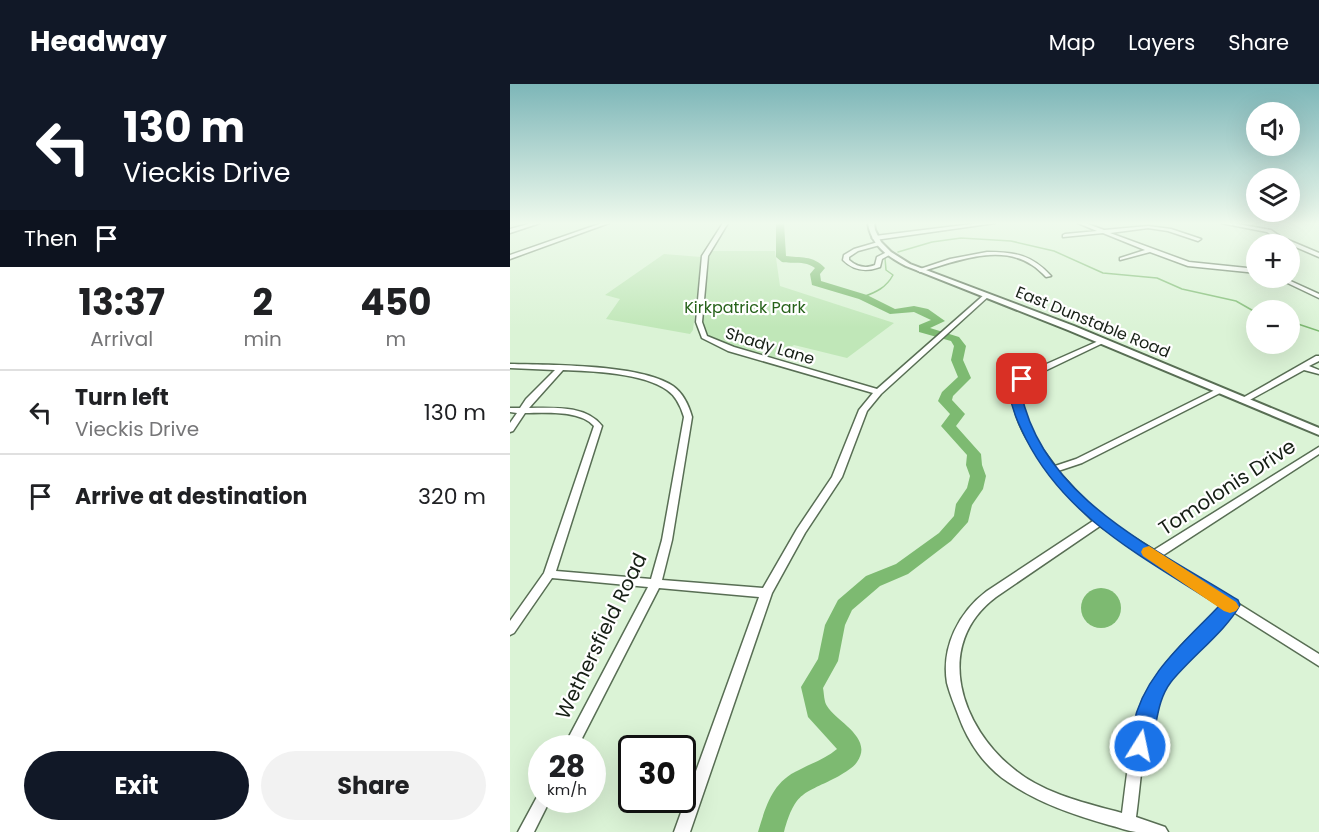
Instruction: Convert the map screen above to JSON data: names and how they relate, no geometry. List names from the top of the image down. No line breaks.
{"streets":{"street":["East Dunstable Road","Shady Lane","Tomolonis Drive","Wethersfield Road"]},"parks":["Kirkpatrick Park"],"page":{"header":"Headway","nav":["Map","Layers","Share"],"turn":["130 m","Vieckis Drive"],"map_buttons":["+","−"],"then":"Then","eta":["13:37","Arrival","2","min","450","m"],"list":[{"name":"Turn left","note":"Vieckis Drive","value":"130 m"},{"name":"Arrive at destination","value":"320 m"}],"speed":"28 km/h","limit":"30","buttons":["Exit","Share"]}}
